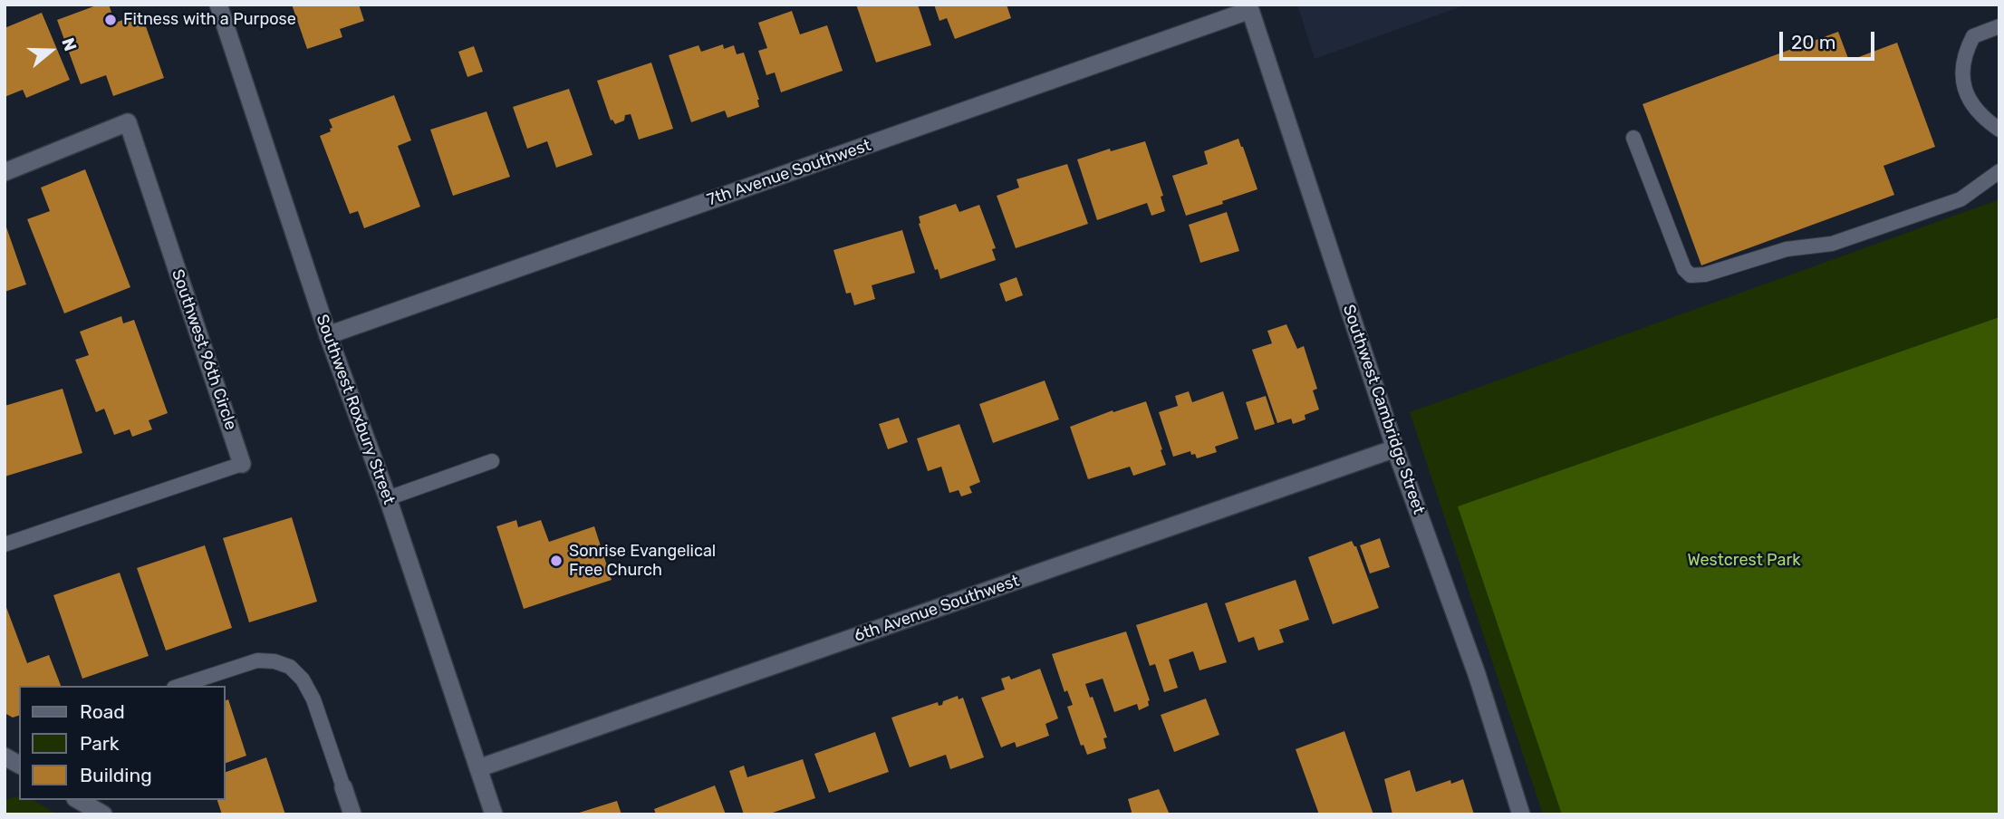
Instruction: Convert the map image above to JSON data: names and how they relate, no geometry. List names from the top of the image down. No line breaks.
{"streets":{"street":["7th Avenue Southwest","Southwest 96th Circle","Southwest Roxbury Street","Southwest Cambridge Street","6th Avenue Southwest"]},"crossings":[["7th Avenue Southwest","Southwest Roxbury Street"],["7th Avenue Southwest","Southwest Cambridge Street"],["Southwest Roxbury Street","6th Avenue Southwest"],["Southwest Cambridge Street","6th Avenue Southwest"]],"parks":["Westcrest Park"],"places":["Fitness with a Purpose","Sonrise Evangelical Free Church"],"legend":["Road","Park","Building"],"scale_bar":"20 m","north":"right"}
